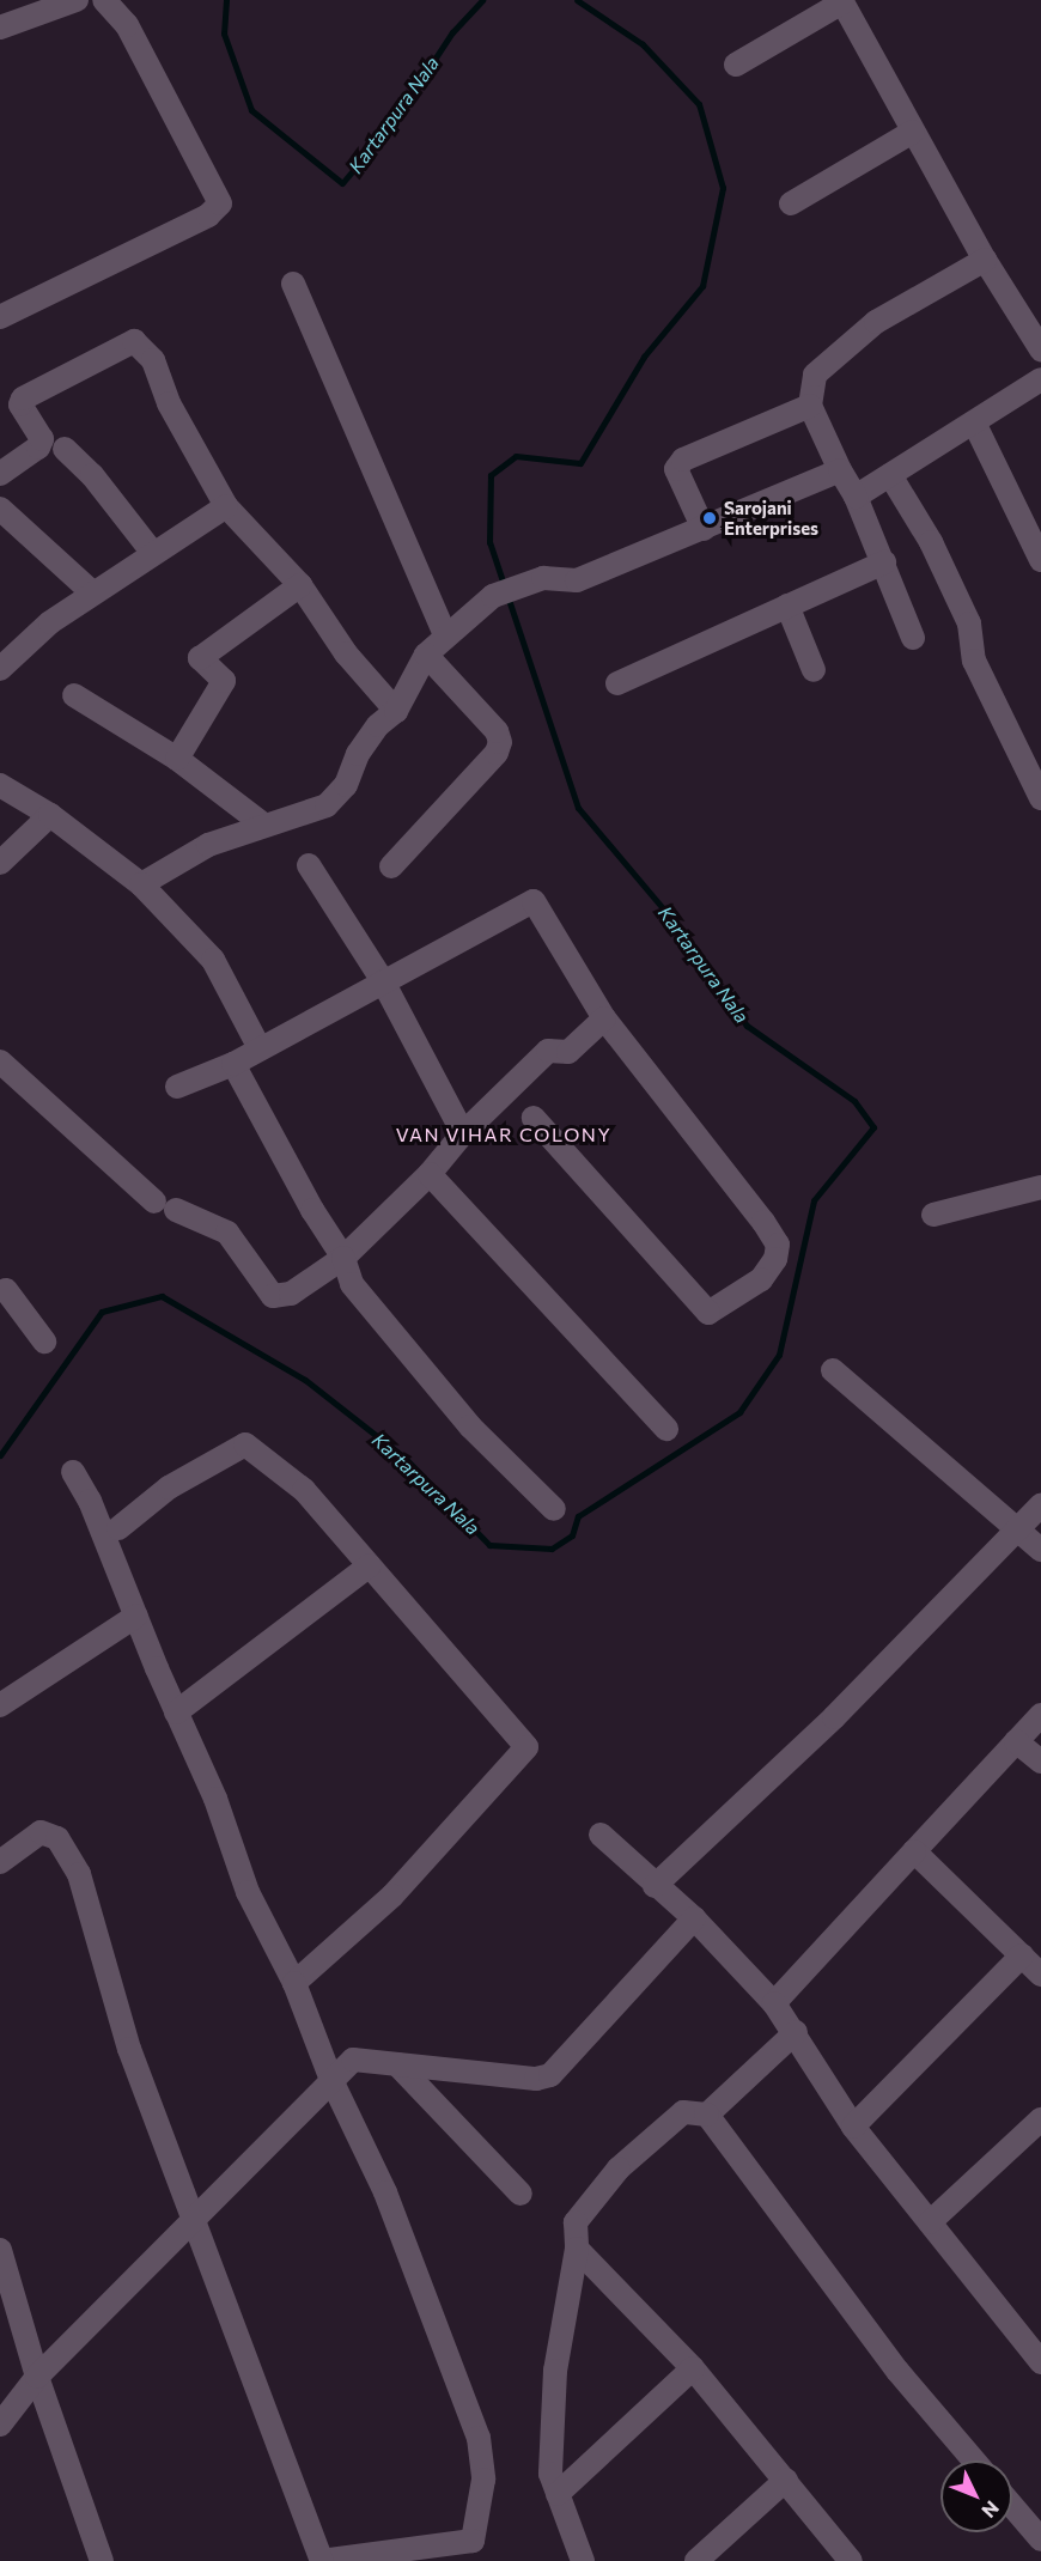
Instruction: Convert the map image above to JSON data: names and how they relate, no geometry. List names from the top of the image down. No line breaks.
{"districts":["VAN VIHAR COLONY"],"water":["Kartarpura Nala"],"places":["Sarojani Enterprises"],"north":"bottom right"}
